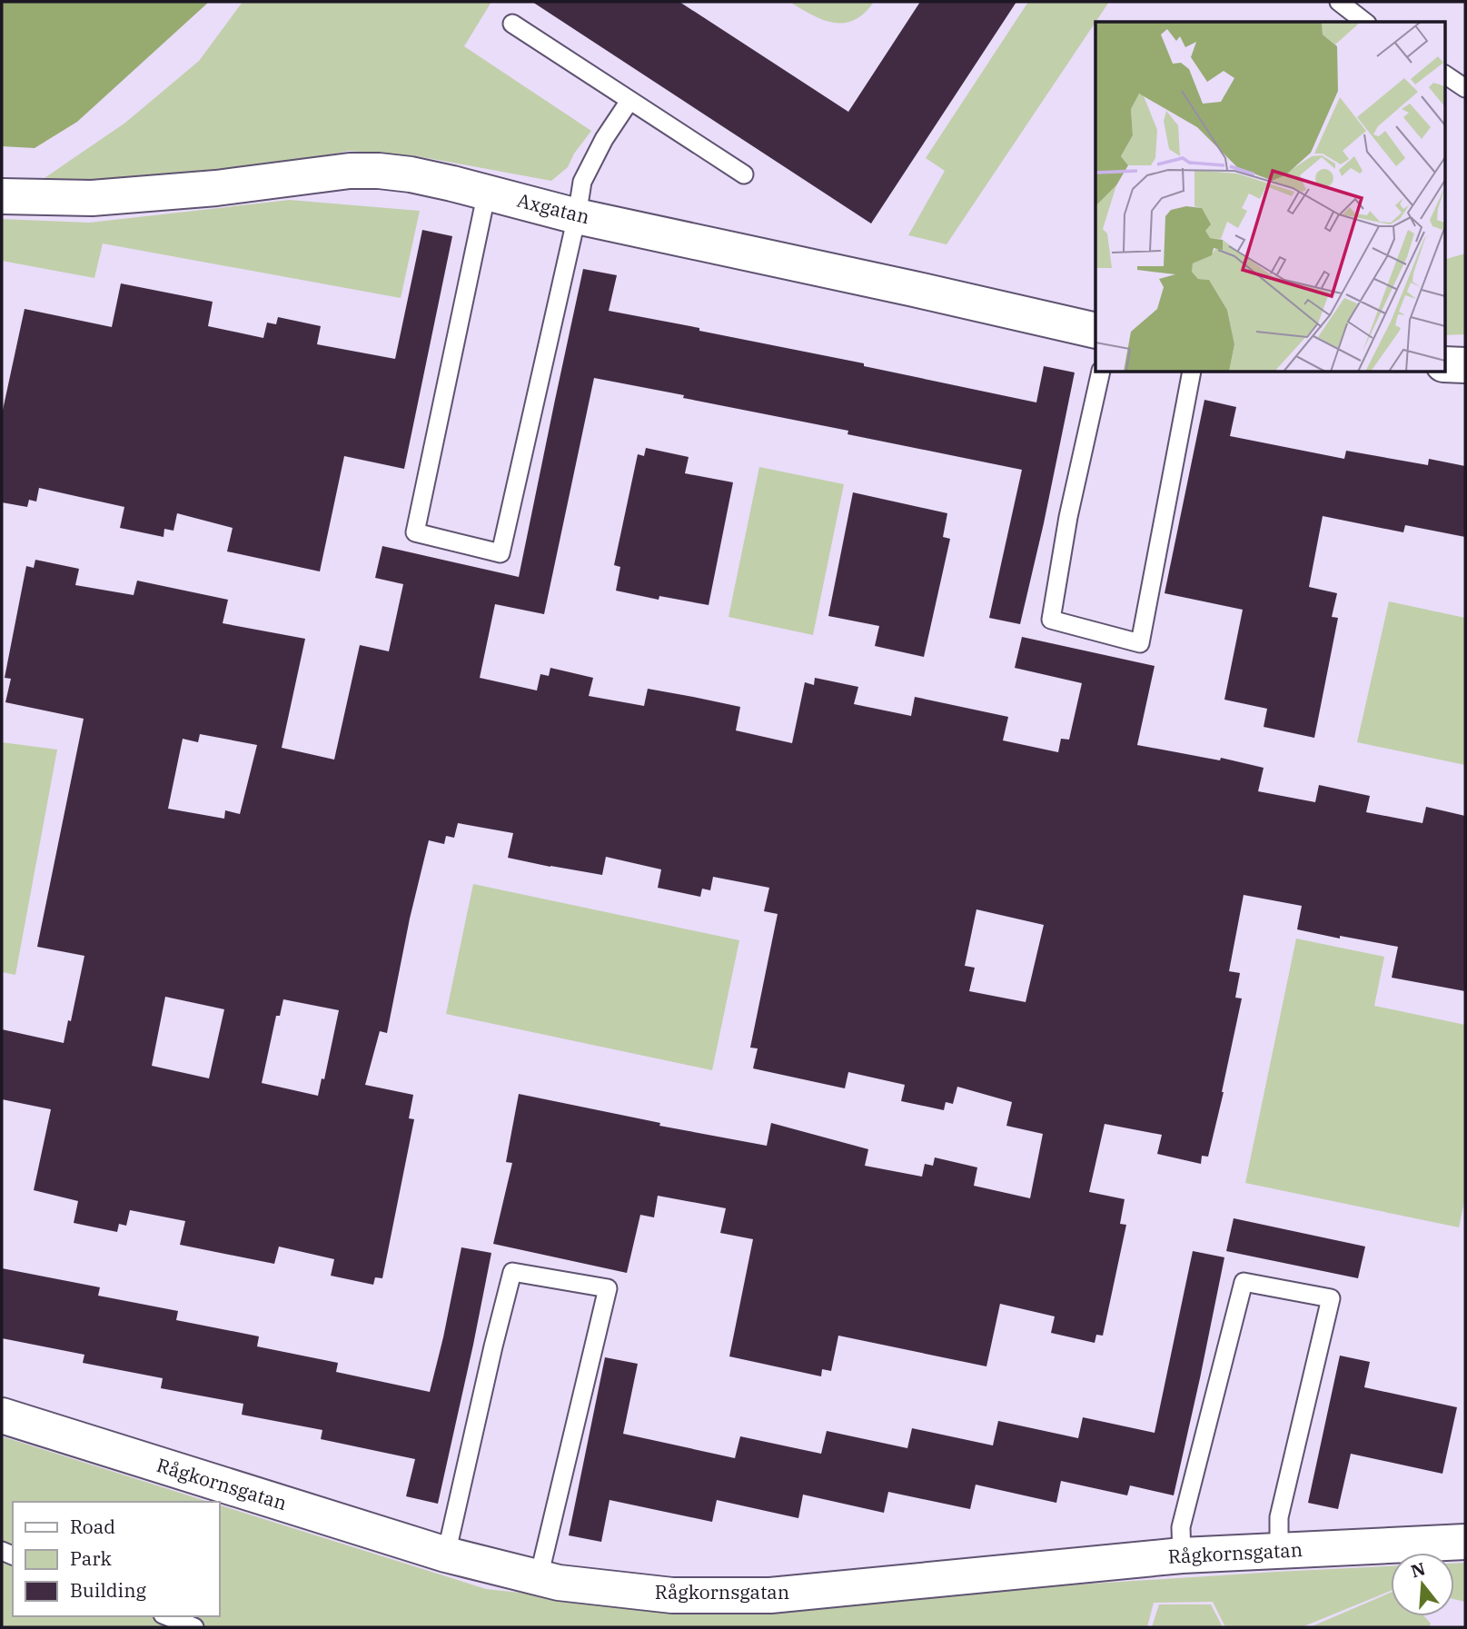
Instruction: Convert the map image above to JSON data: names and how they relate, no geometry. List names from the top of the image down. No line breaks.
{"streets":{"street":["Axgatan","Rågkornsgatan"]},"legend":["Road","Park","Building"],"north":"top"}
